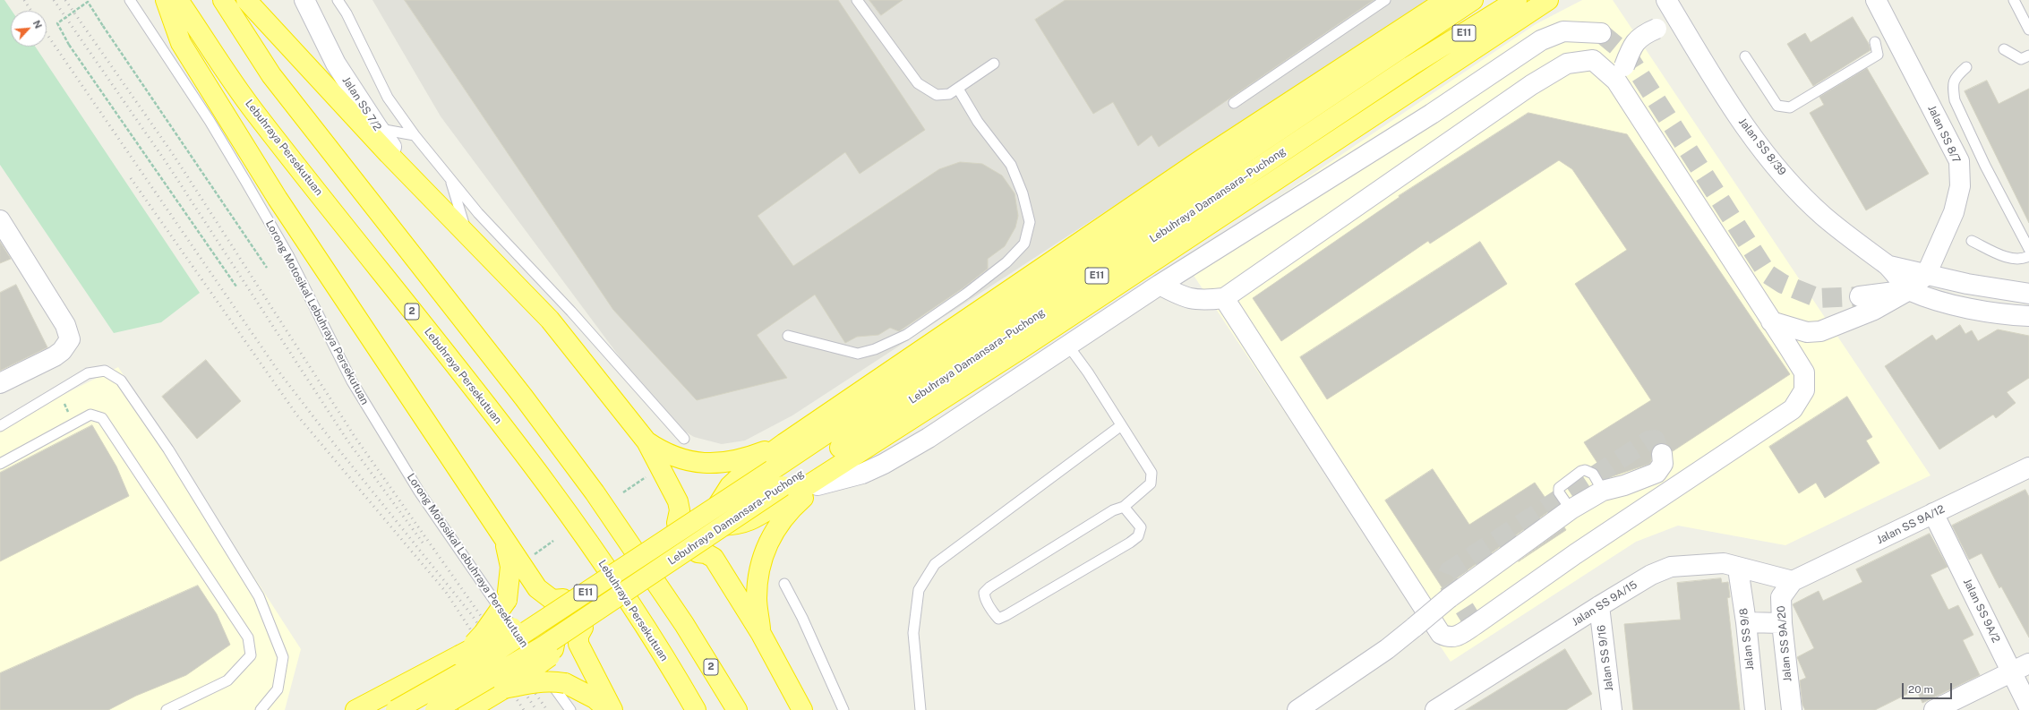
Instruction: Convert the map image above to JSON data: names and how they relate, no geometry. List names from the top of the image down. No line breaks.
{"streets":{"highway":["E11","Lebuhraya Persekutuan","Lebuhraya Damansara–Puchong","2"],"street":["Jalan SS 7/2","Jalan SS 8/7","Jalan SS 8/39","Jalan SS 9A/12","Jalan SS 9A/15","Jalan SS 9A/2","Jalan SS 9/8","Jalan SS 9A/20","Jalan SS 9/16"],"lane":["Lorong Motosikal Lebuhraya Persekutuan"]},"crossings":[["Jalan SS 8/7","Jalan SS 8/39"],["Jalan SS 9A/12","Jalan SS 9A/15"],["Jalan SS 9A/12","Jalan SS 9A/2"],["Jalan SS 9A/12","Jalan SS 9A/20"],["Jalan SS 9A/15","Jalan SS 9/8"],["Jalan SS 9A/15","Jalan SS 9A/20"],["Jalan SS 9A/15","Jalan SS 9/16"]],"scale_bar":"20 m","north":"top right"}
